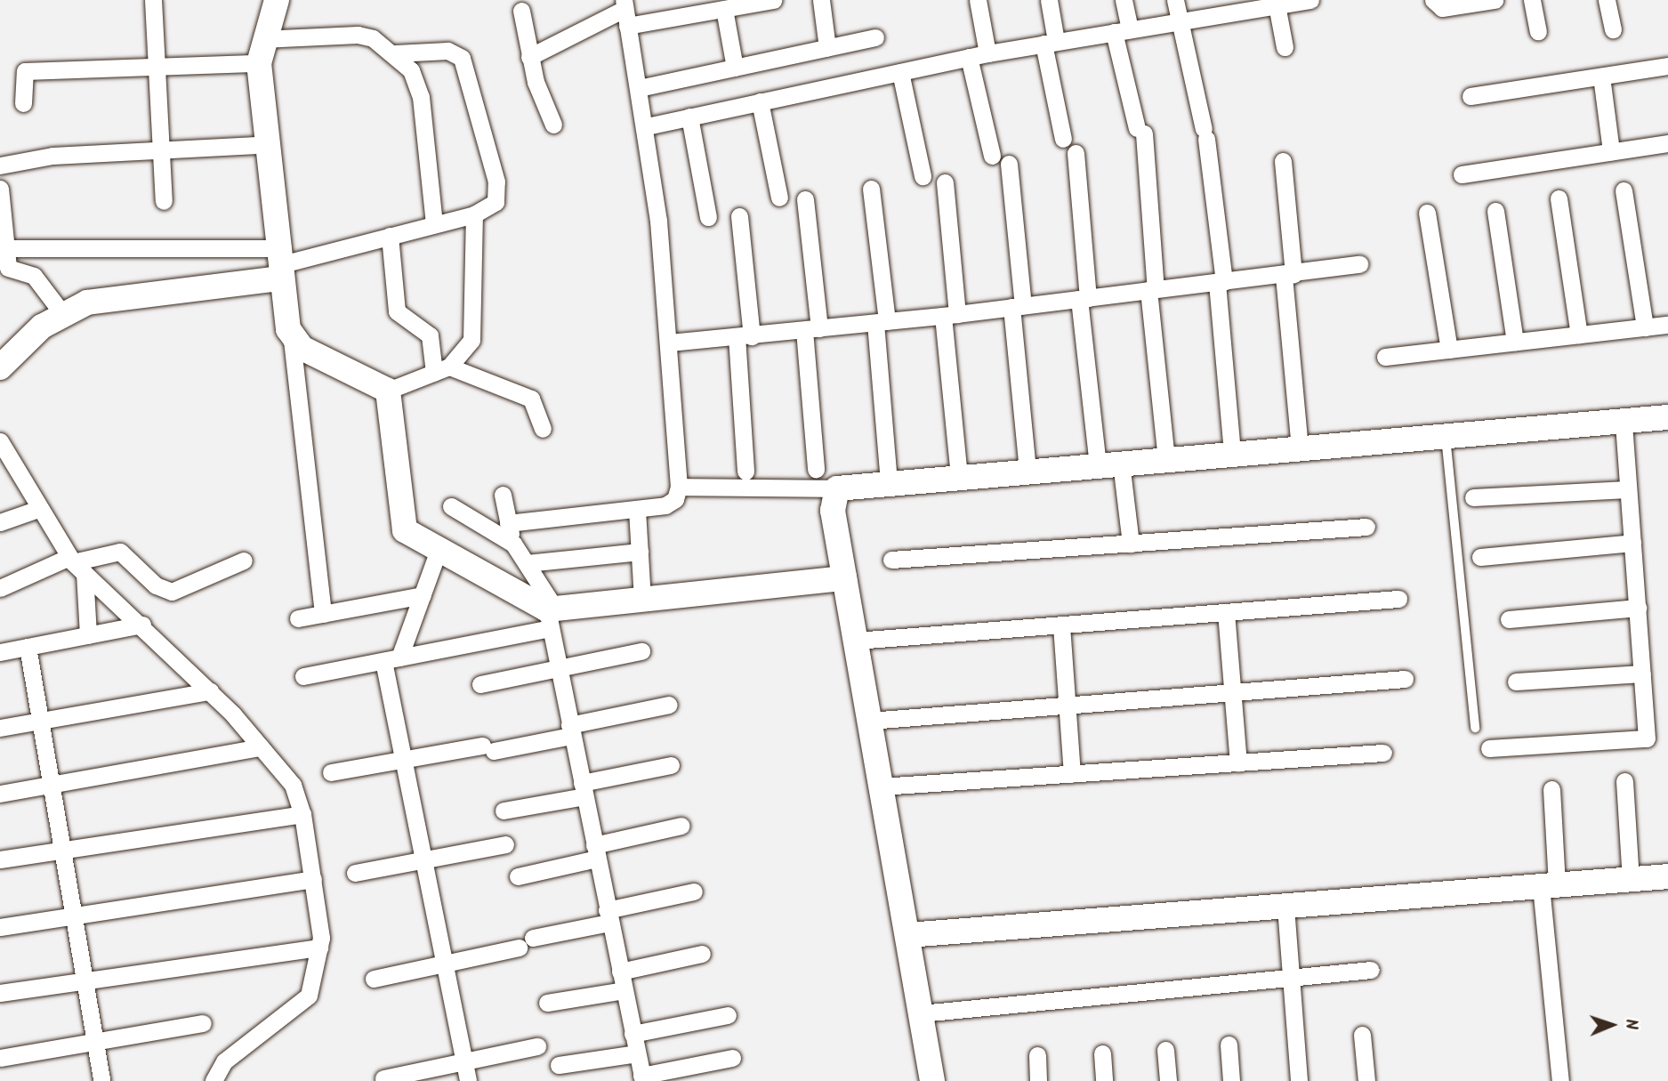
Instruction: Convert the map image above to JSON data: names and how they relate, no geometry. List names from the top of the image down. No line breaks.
{"north":"right"}
